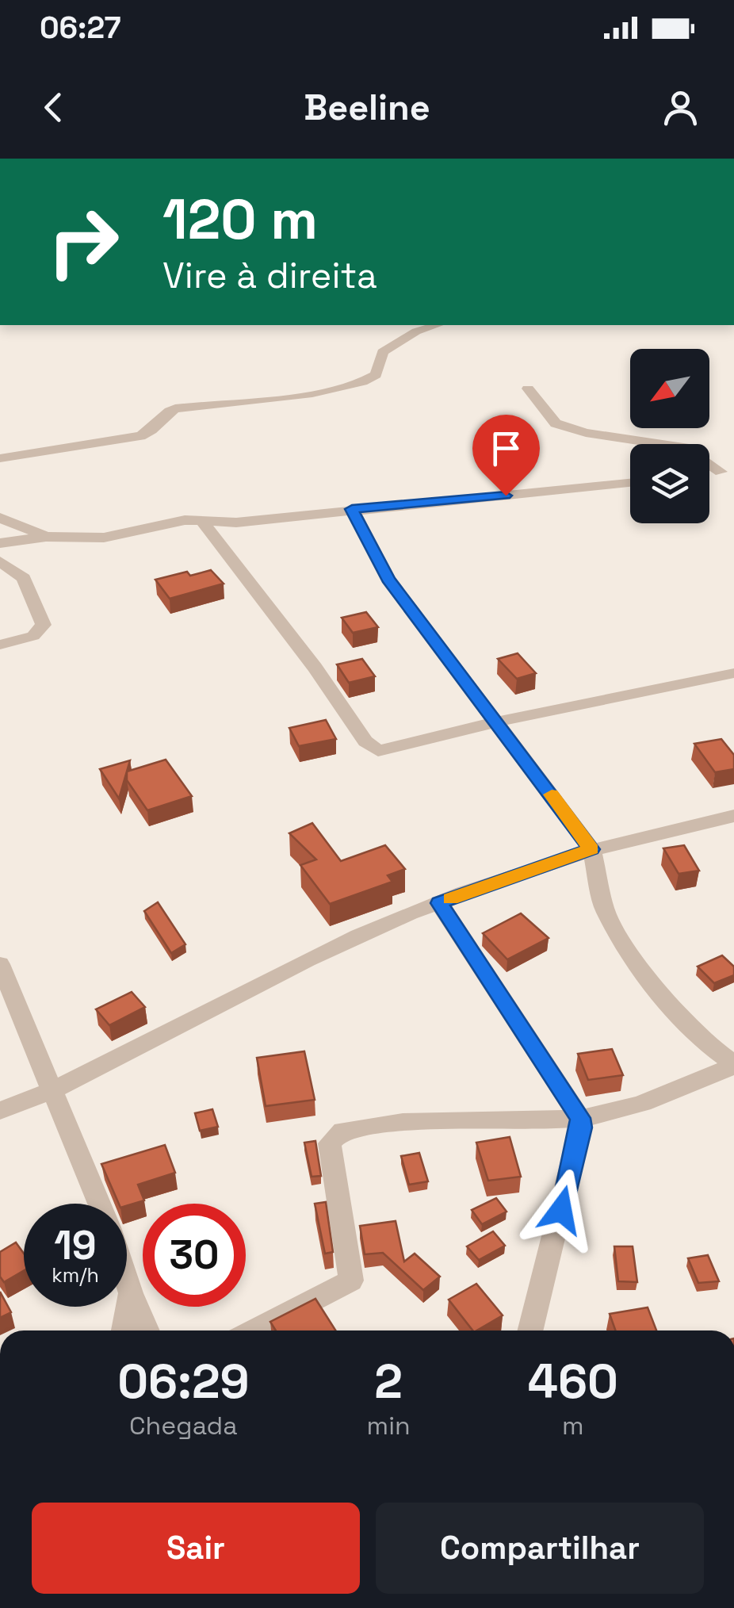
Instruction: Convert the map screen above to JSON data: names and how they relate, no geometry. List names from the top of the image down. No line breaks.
{"north":"bottom left","page":{"status":"06:27","header":"Beeline","turn":["120 m","Vire à direita"],"speed":"19 km/h","limit":"30","eta":["06:29","Chegada","2","min","460","m"],"buttons":["Sair","Compartilhar"]}}
